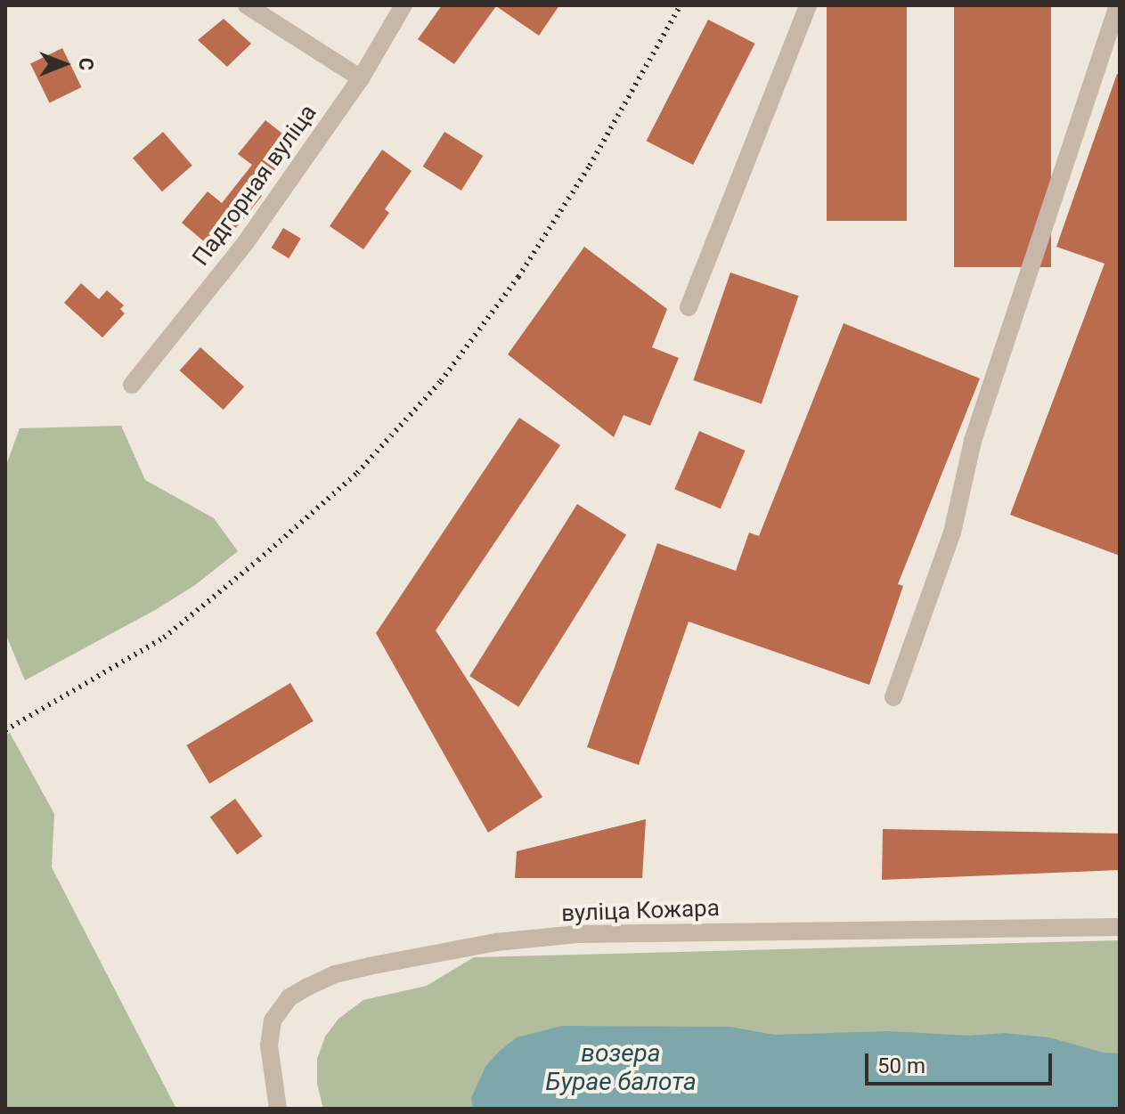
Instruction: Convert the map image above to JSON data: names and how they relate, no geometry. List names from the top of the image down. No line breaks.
{"streets":{"street":["Падгорная вуліца","вуліца Кожара"]},"water":["возера Бурае балота"],"scale_bar":"50 m","north":"right"}
